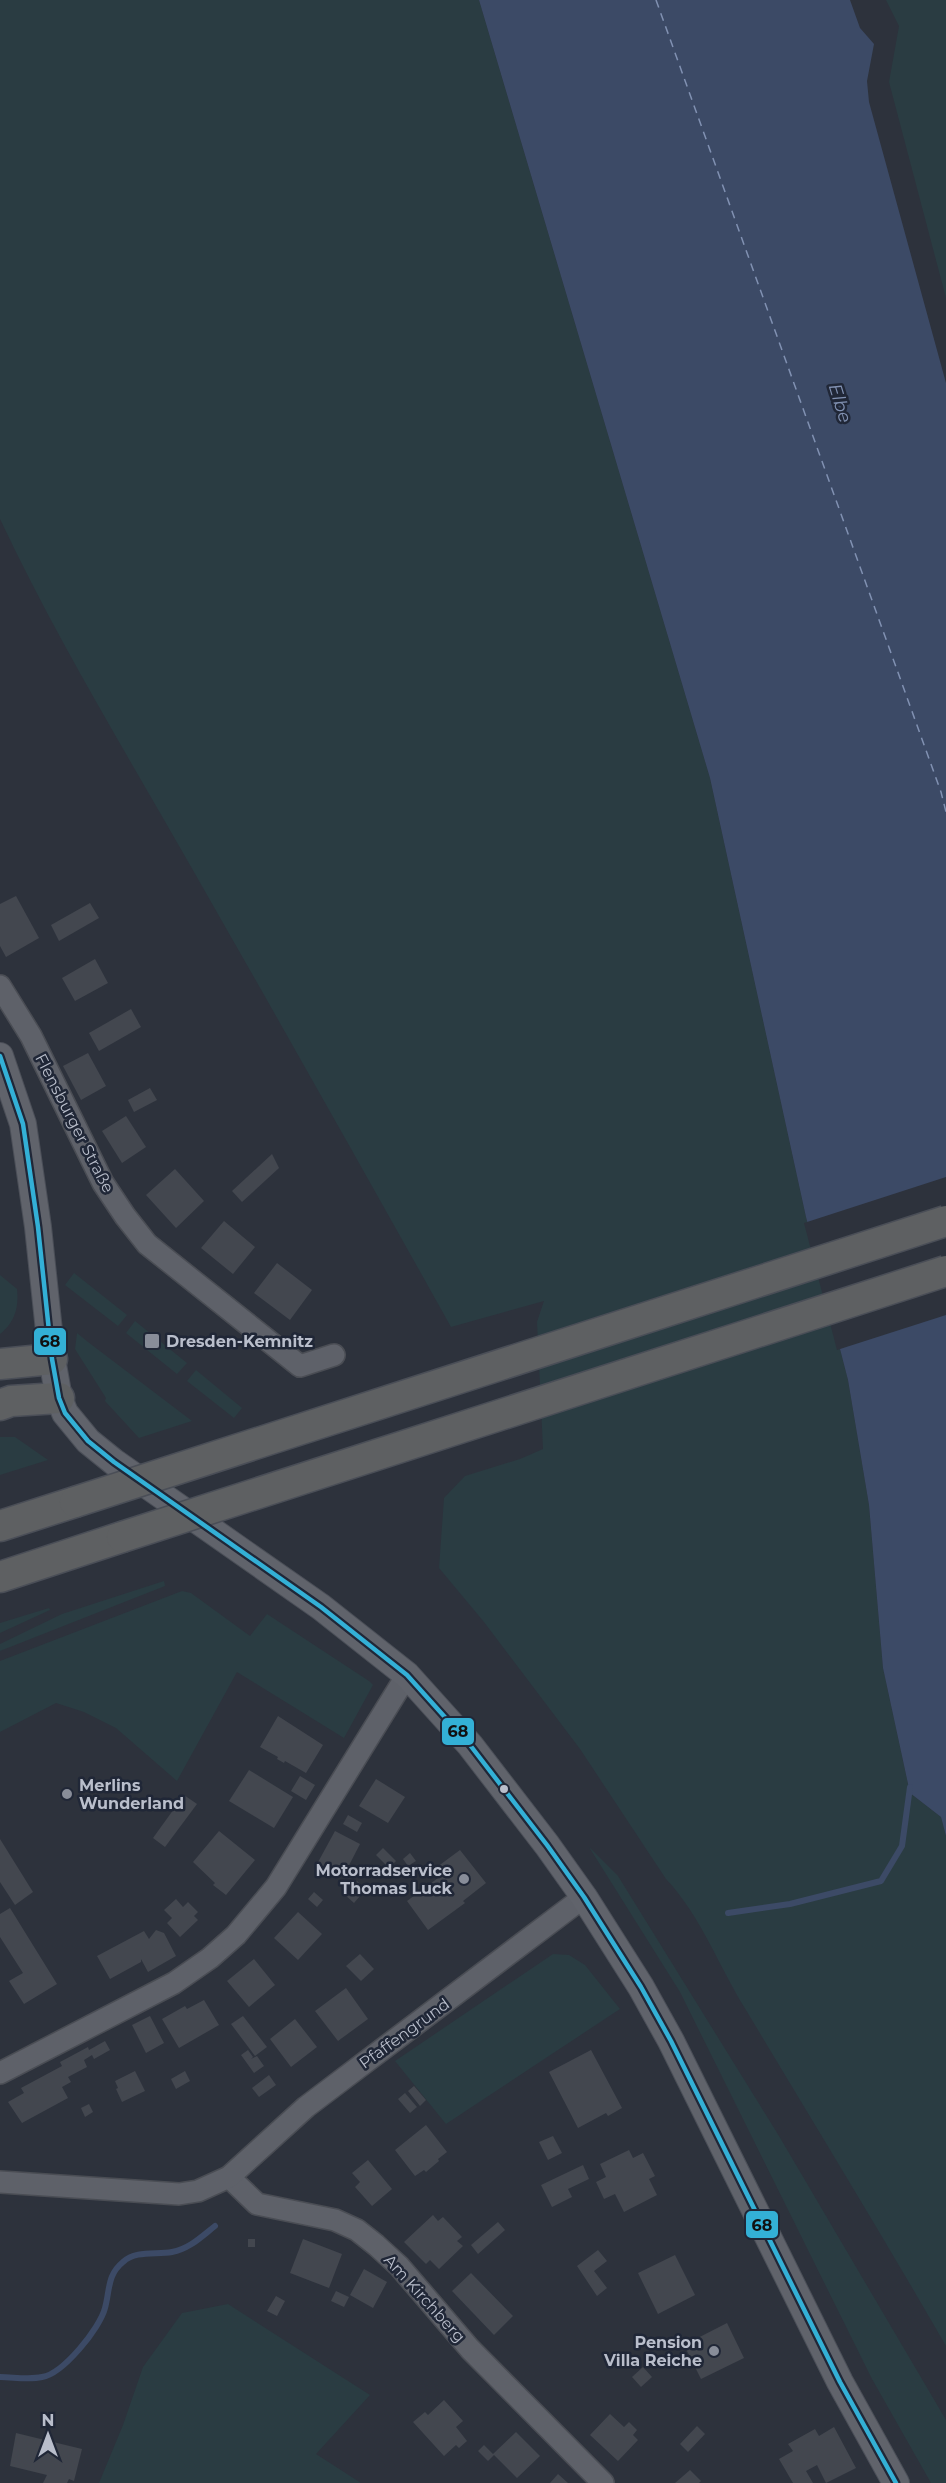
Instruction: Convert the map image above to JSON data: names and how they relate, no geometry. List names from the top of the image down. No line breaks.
{"streets":{"street":["Flensburger Straße","Pfaffengrund","Am Kirchberg"]},"crossings":[["Pfaffengrund","Am Kirchberg"]],"water":["Elbe"],"places":{"transit":["Dresden-Kemnitz"],"other":["Merlins Wunderland","Motorradservice Thomas Luck","Pension Villa Reiche"]},"lines":["transit line 68"],"north":"top"}
